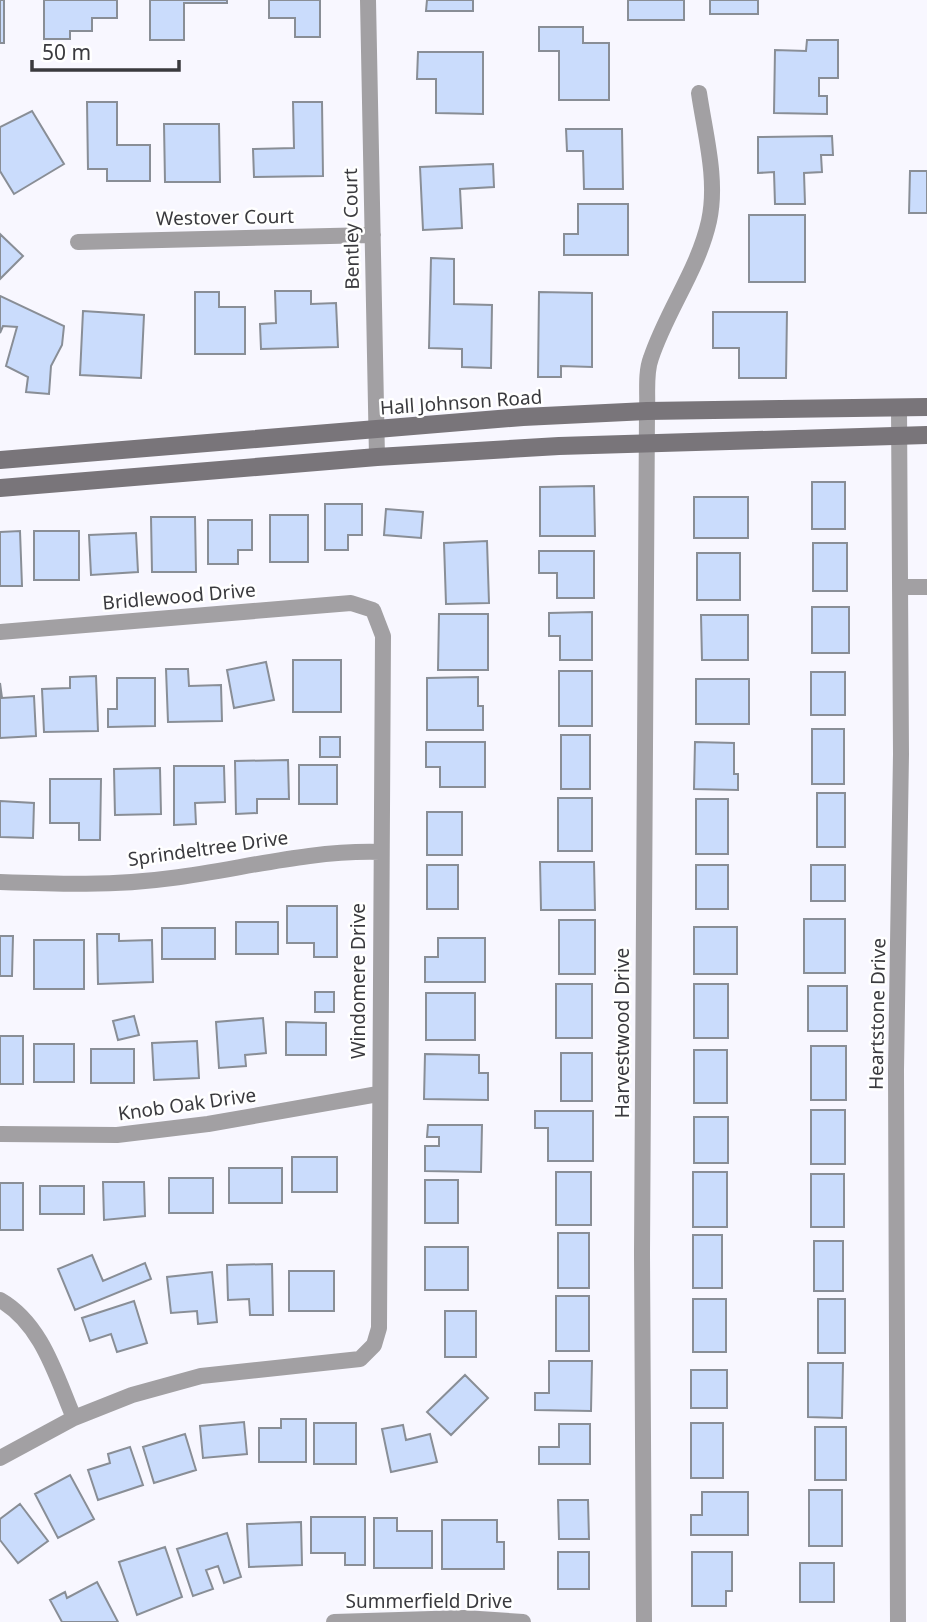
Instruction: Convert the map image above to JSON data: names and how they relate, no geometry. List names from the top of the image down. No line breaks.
{"streets":{"main road":["Hall Johnson Road"],"street":["Westover Court","Bentley Court","Bridlewood Drive","Sprindeltree Drive","Windomere Drive","Heartstone Drive","Harvestwood Drive","Knob Oak Drive","Summerfield Drive"]},"crossings":[["Westover Court","Bentley Court"],["Bentley Court","Hall Johnson Road"],["Hall Johnson Road","Heartstone Drive"],["Hall Johnson Road","Harvestwood Drive"],["Bridlewood Drive","Windomere Drive"],["Sprindeltree Drive","Windomere Drive"],["Windomere Drive","Knob Oak Drive"]],"scale_bar":"50 m"}
